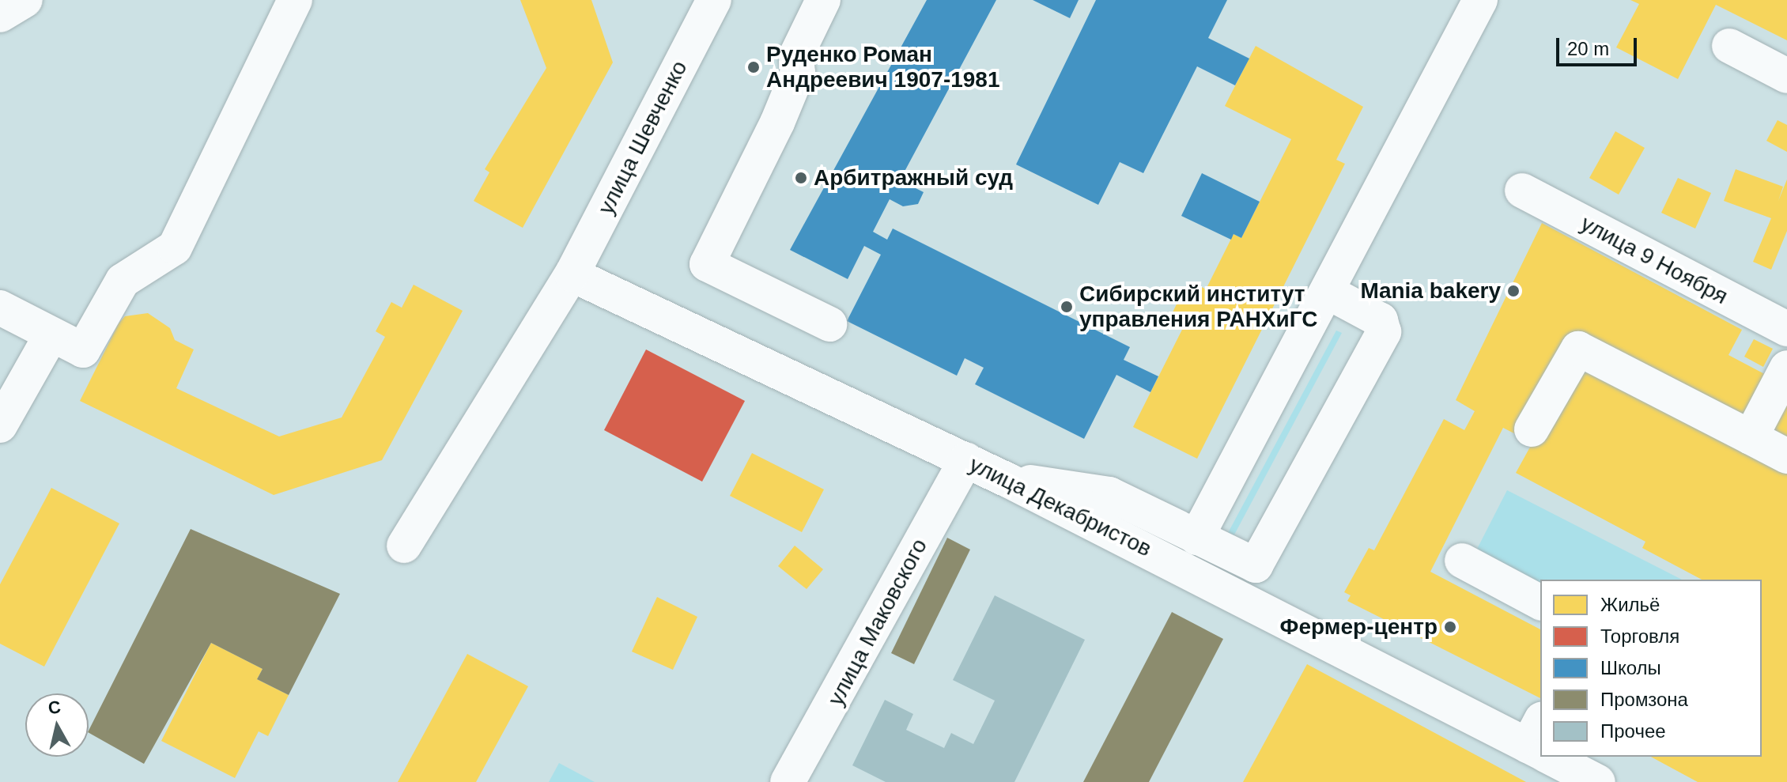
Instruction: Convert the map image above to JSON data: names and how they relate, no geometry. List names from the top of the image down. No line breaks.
{"streets":{"street":["улица Шевченко","улица 9 Ноября","улица Декабристов","улица Маковского"]},"crossings":[["улица Шевченко","улица Декабристов"],["улица Декабристов","улица Маковского"]],"places":["Руденко Роман Андреевич 1907-1981","Арбитражный суд","Mania bakery","Сибирский институт управления РАНХиГС","Фермер-центр"],"legend":["Жильё","Торговля","Школы","Промзона","Прочее"],"scale_bar":"20 m","north":"top"}
